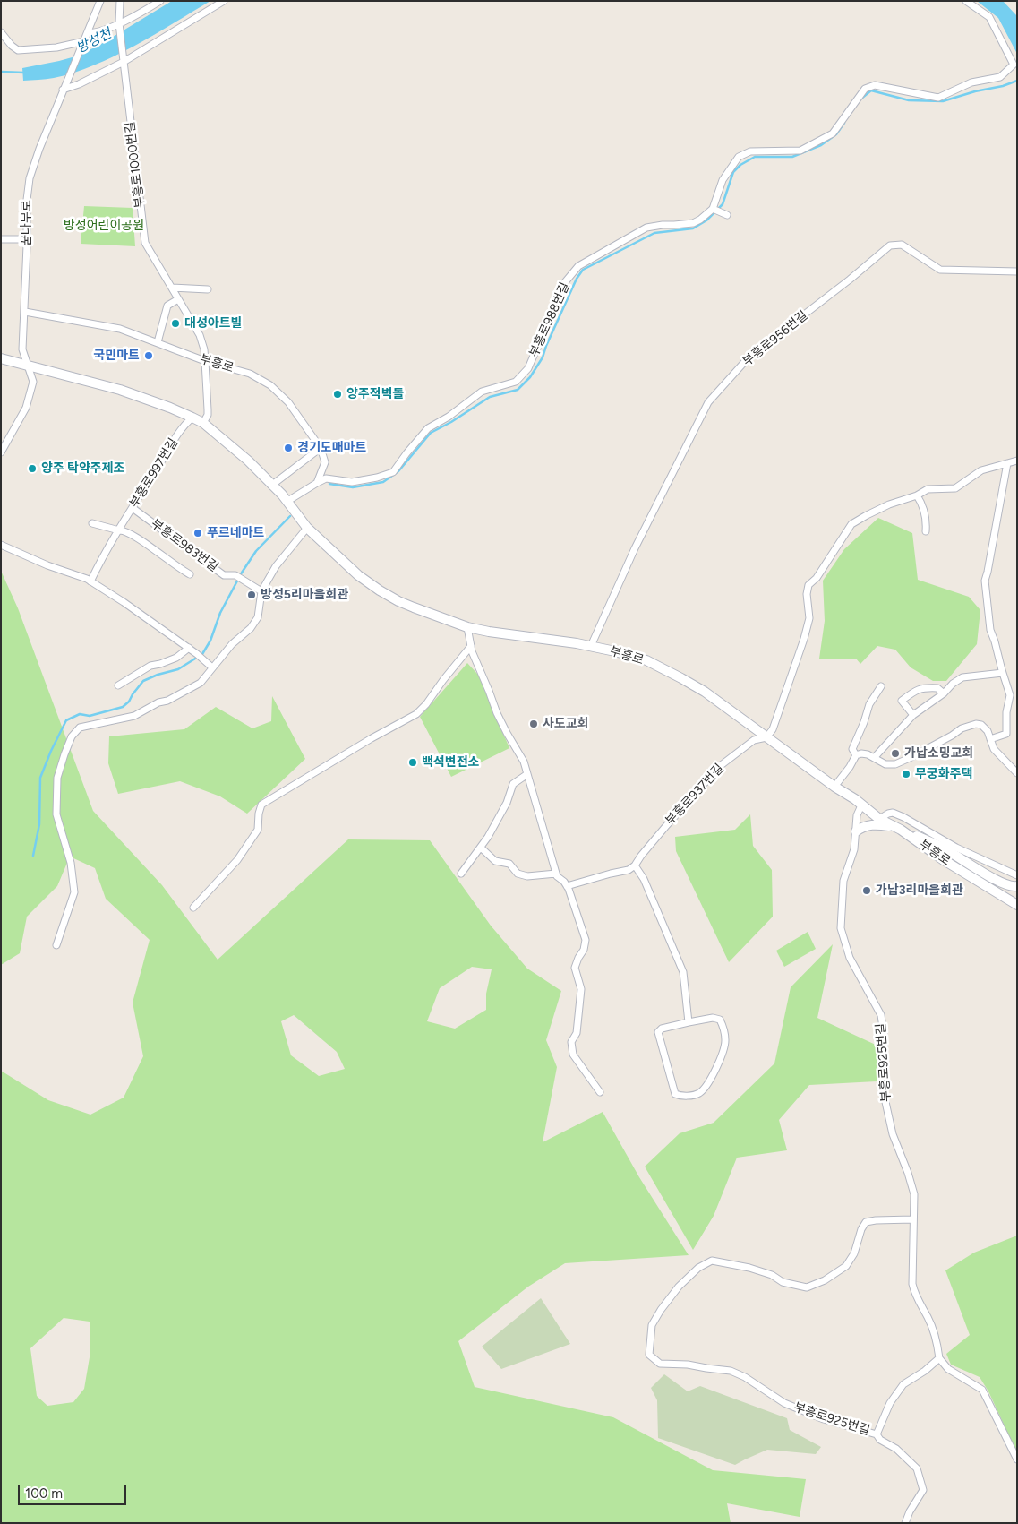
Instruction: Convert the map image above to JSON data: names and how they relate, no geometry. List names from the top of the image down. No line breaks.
{"streets":{"main road":["부흥로"],"street":["부흥로1000번길","꿈나무로","부흥로988번길","부흥로956번길","부흥로997번길","부흥로983번길","부흥로937번길","부흥로925번길"]},"crossings":[["부흥로1000번길","부흥로"],["꿈나무로","부흥로"],["부흥로988번길","부흥로"],["부흥로956번길","부흥로"],["부흥로","부흥로997번길"],["부흥로","부흥로937번길"],["부흥로","부흥로925번길"],["부흥로997번길","부흥로983번길"]],"water":["방성천"],"parks":["방성어린이공원"],"places":["대성아트빌","국민마트","양주적벽돌","경기도매마트","양주 탁약주제조","푸르네마트","방성5리마을회관","사도교회","가납소밍교회","백석변전소","무궁화주택","가납3리마을회관"],"scale_bar":"100 m"}
